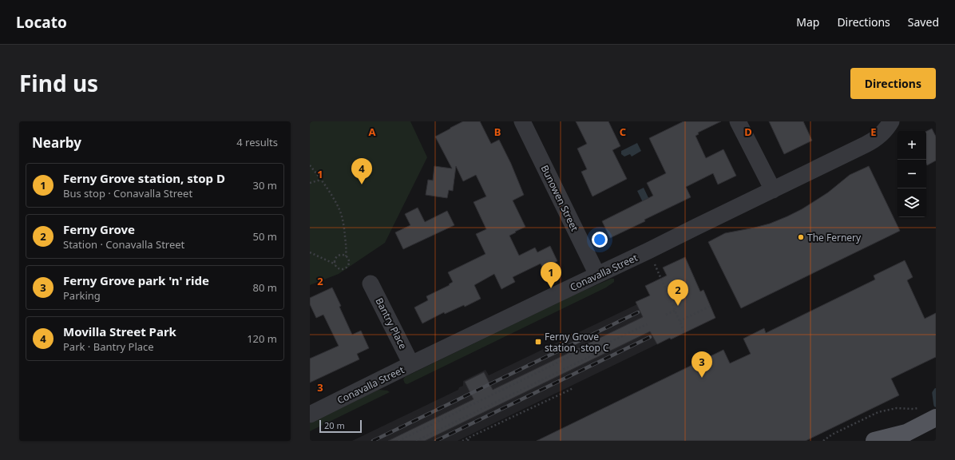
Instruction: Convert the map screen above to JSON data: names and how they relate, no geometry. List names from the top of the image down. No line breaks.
{"streets":{"street":["Bunowen Street","Conavalla Street","Bantry Place"]},"crossings":[["Bunowen Street","Conavalla Street"],["Conavalla Street","Bantry Place"]],"places":{"other":["The Fernery"],"transit":["Ferny Grove station, stop C"]},"scale_bar":"20 m","page":{"header":"Locato","nav":["Map","Directions","Saved"],"title":"Find us","buttons":"Directions","heading":["Nearby","4 results"],"map_buttons":["+","−"],"pins":["4","1","2","3"],"list":[{"mark":"1","name":"Ferny Grove station, stop D","note":"Bus stop · Conavalla Street","value":"30 m"},{"mark":"2","name":"Ferny Grove","note":"Station · Conavalla Street","value":"50 m"},{"mark":"3","name":"Ferny Grove park 'n' ride","note":"Parking","value":"80 m"},{"mark":"4","name":"Movilla Street Park","note":"Park · Bantry Place","value":"120 m"}],"scale":"20 m"},"grid":{"columns":["A","B","C","D","E"],"rows":["1","2","3"]}}
